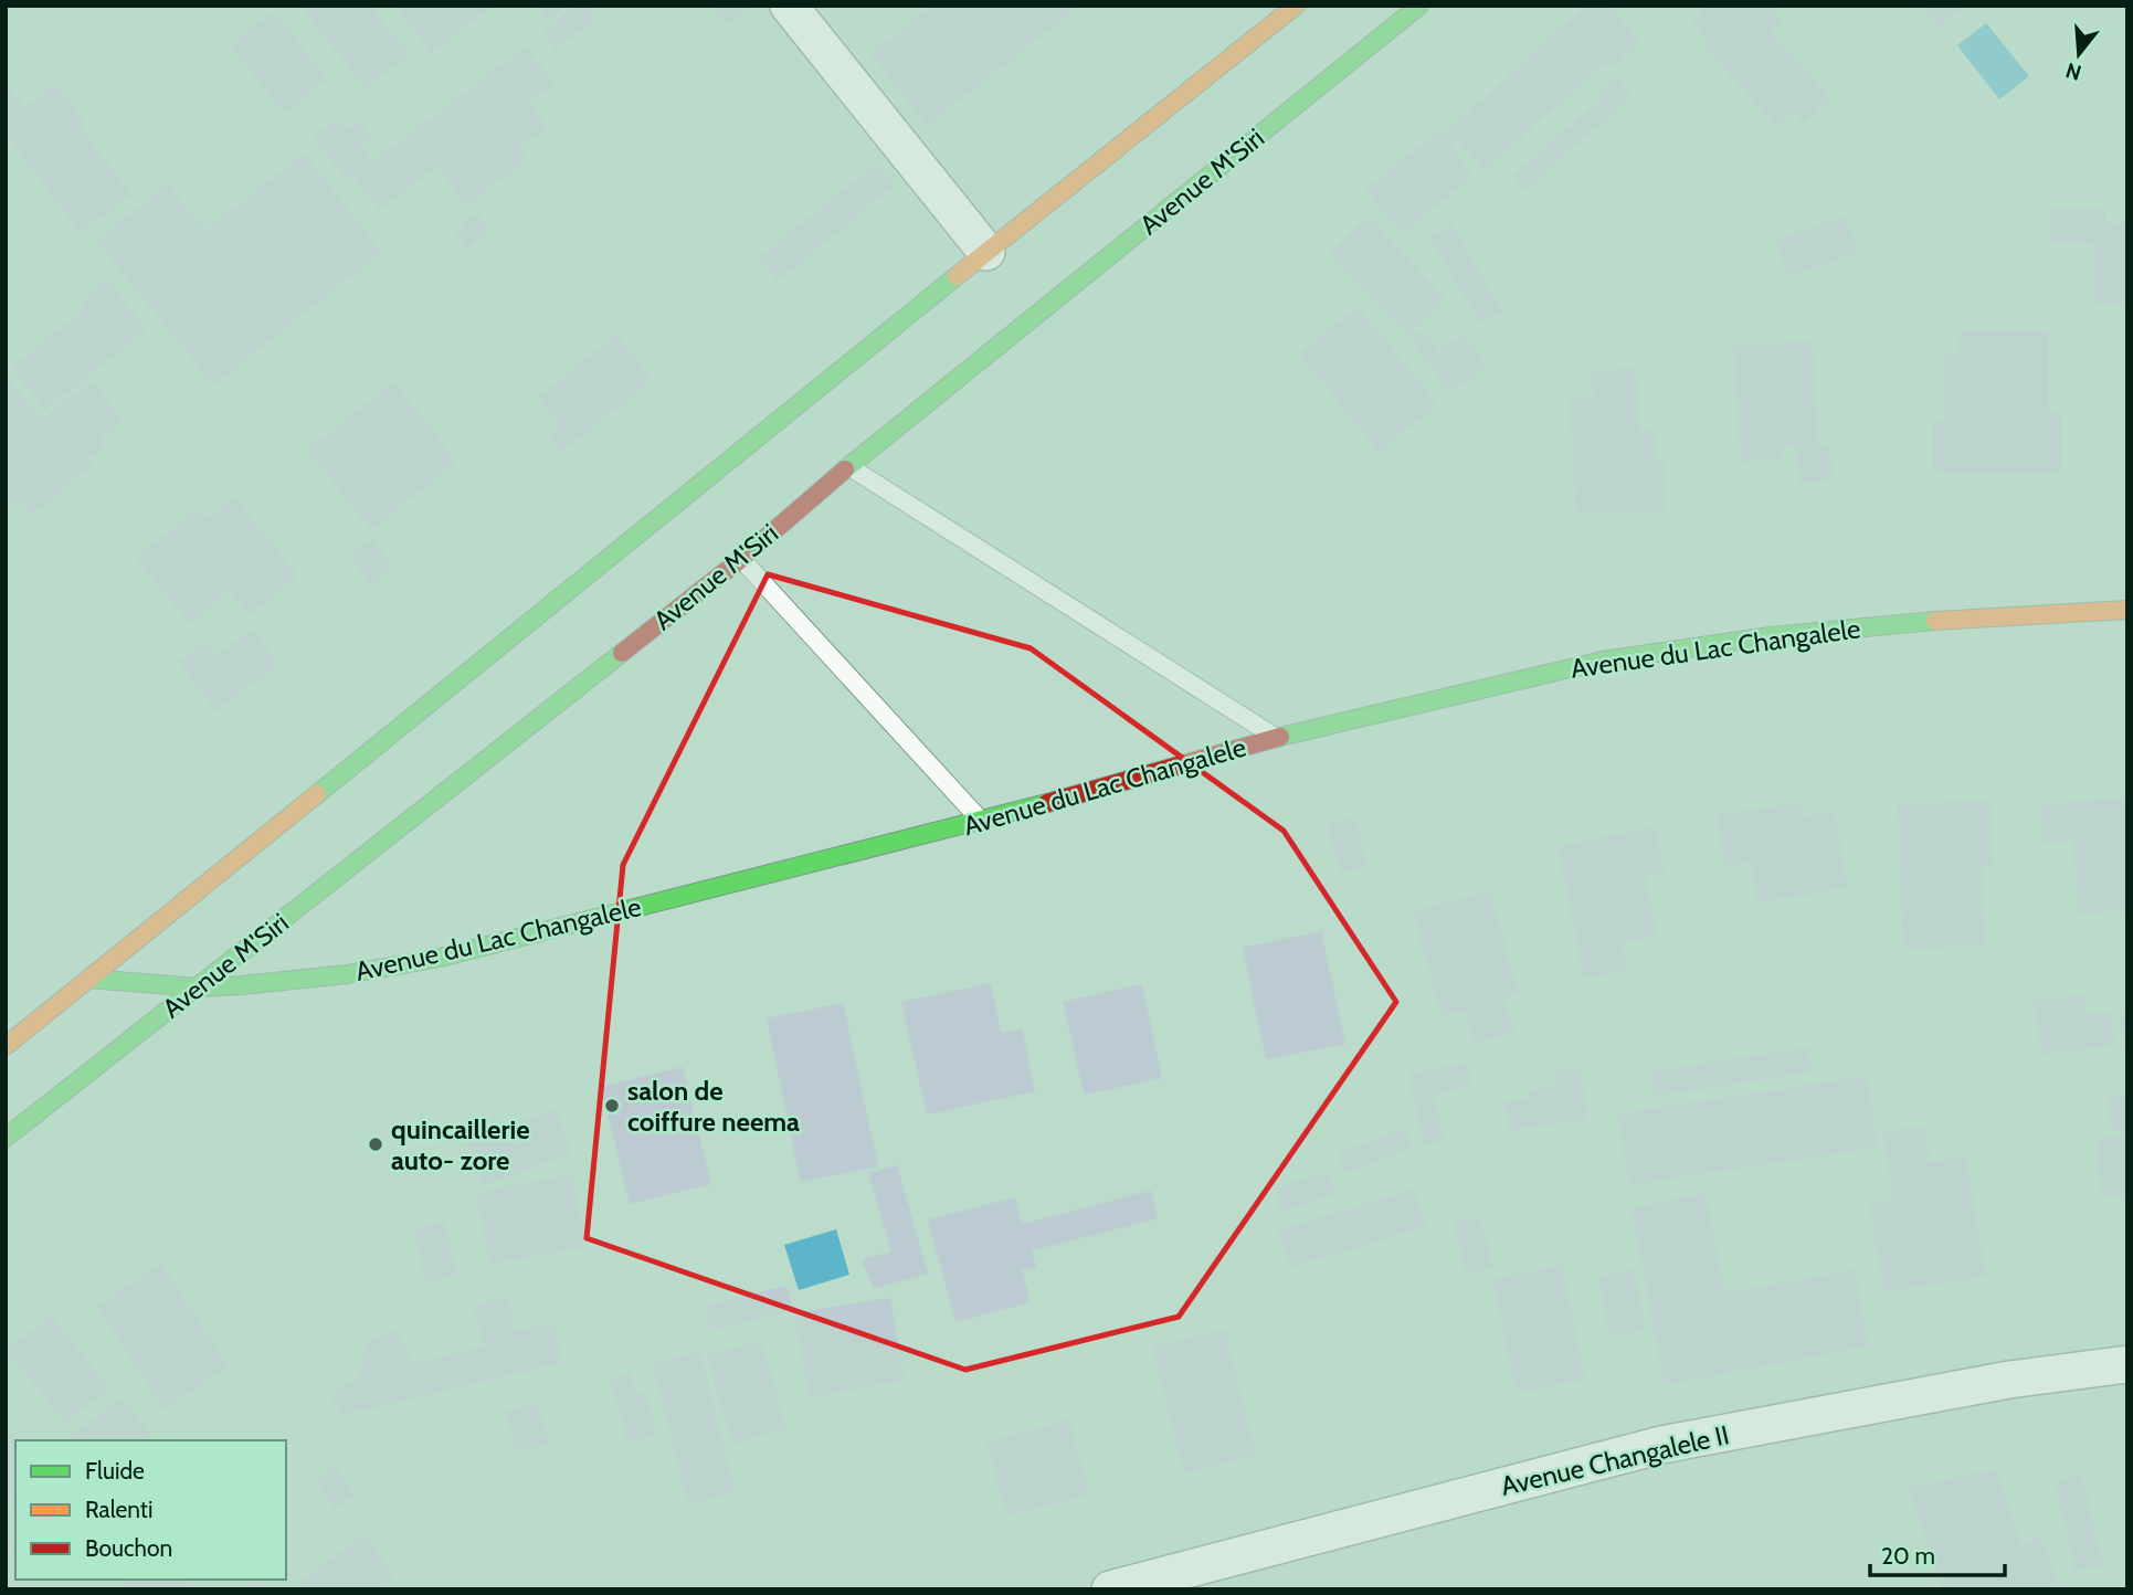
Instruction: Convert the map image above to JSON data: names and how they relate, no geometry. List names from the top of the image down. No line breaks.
{"streets":{"main road":["Avenue M'Siri","Avenue du Lac Changalele"],"street":["Avenue Changalele II"]},"crossings":[["Avenue M'Siri","Avenue du Lac Changalele"]],"places":["salon de coiffure neema","quincaillerie auto- zore"],"legend":["Fluide","Ralenti","Bouchon"],"scale_bar":"20 m","north":"bottom"}
